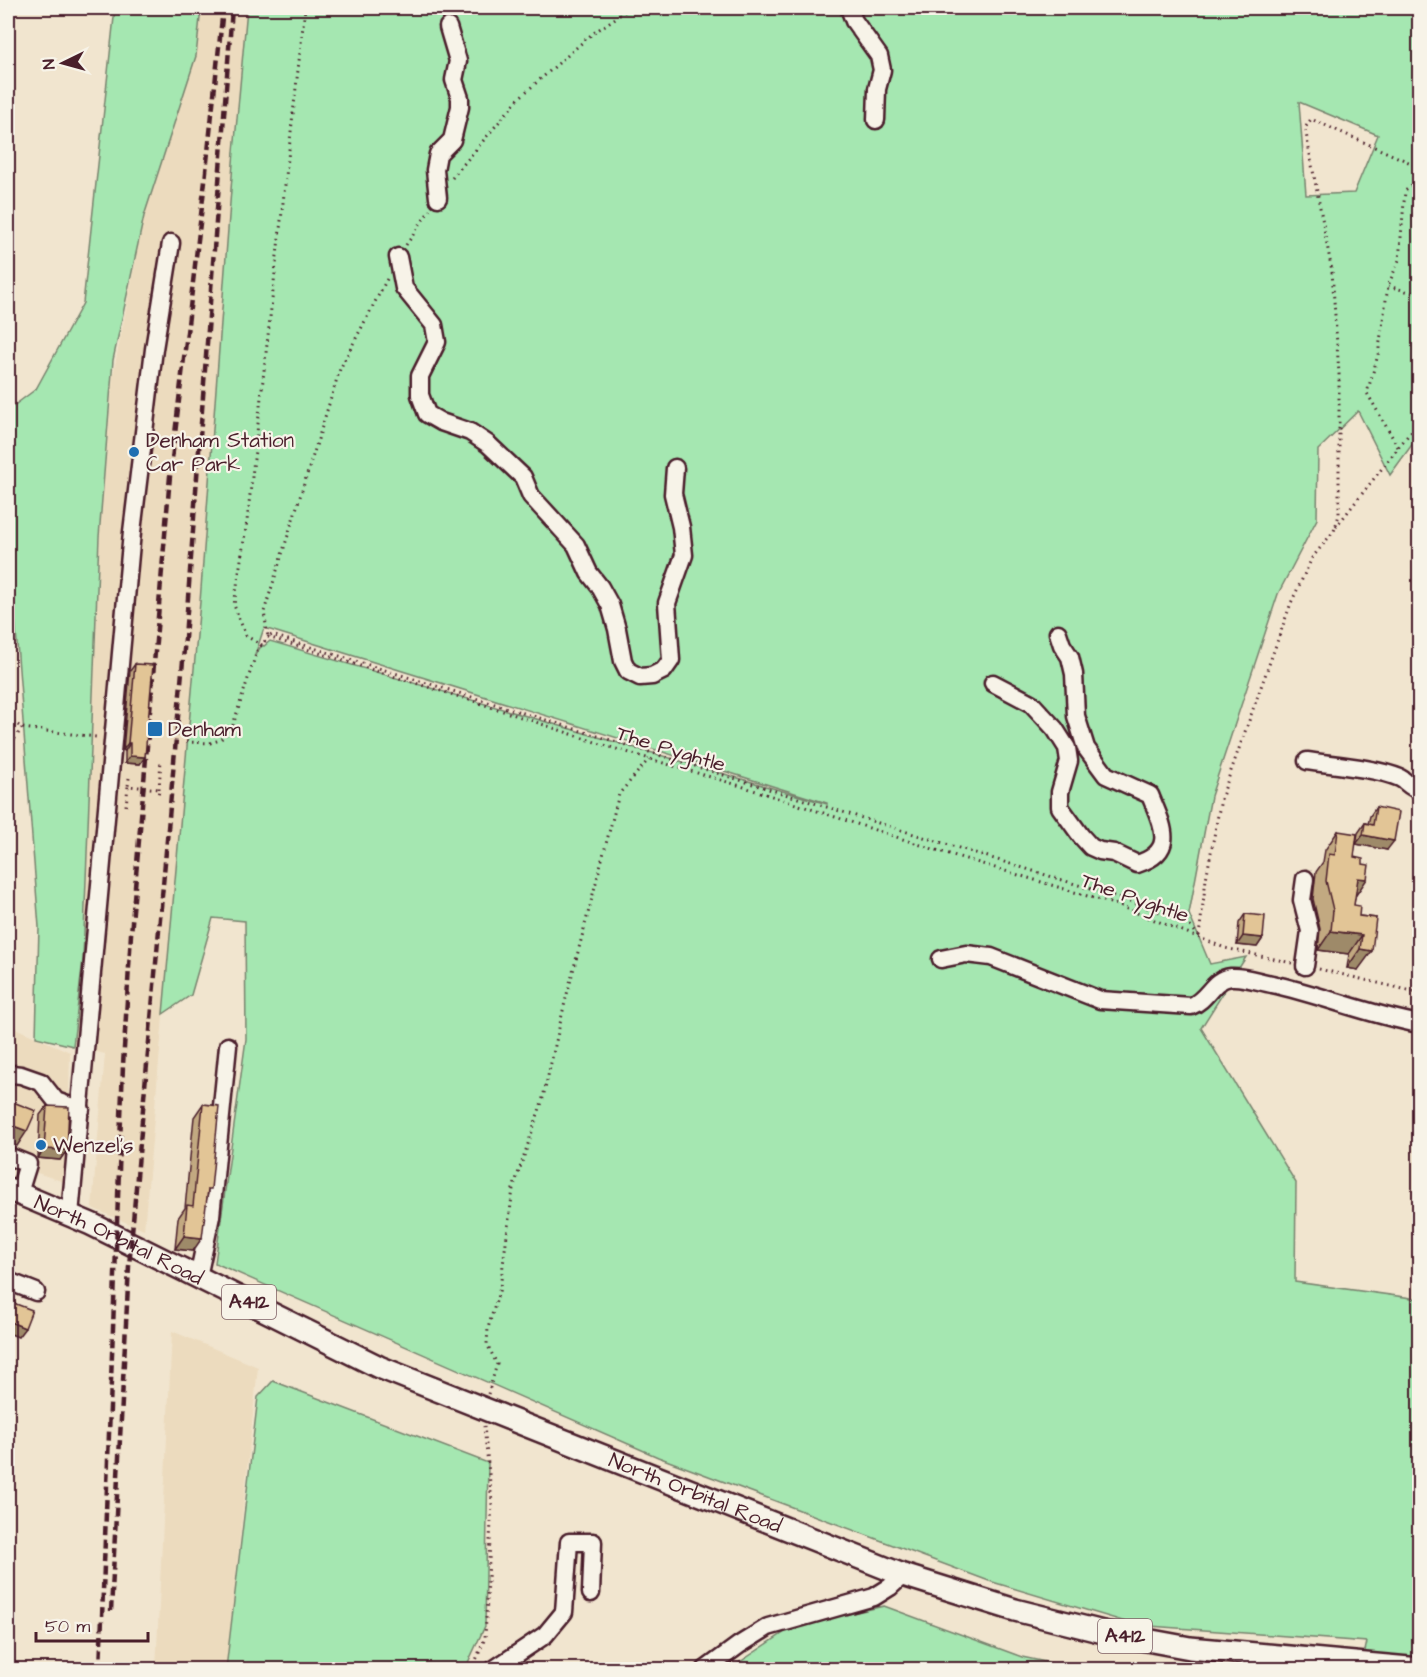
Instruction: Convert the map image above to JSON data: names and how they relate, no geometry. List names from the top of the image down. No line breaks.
{"streets":{"main road":["North Orbital Road","A412"],"path":["The Pyghtle"]},"places":{"other":["Denham Station Car Park","Wenzel's"],"transit":["Denham"]},"scale_bar":"50 m","north":"left"}
